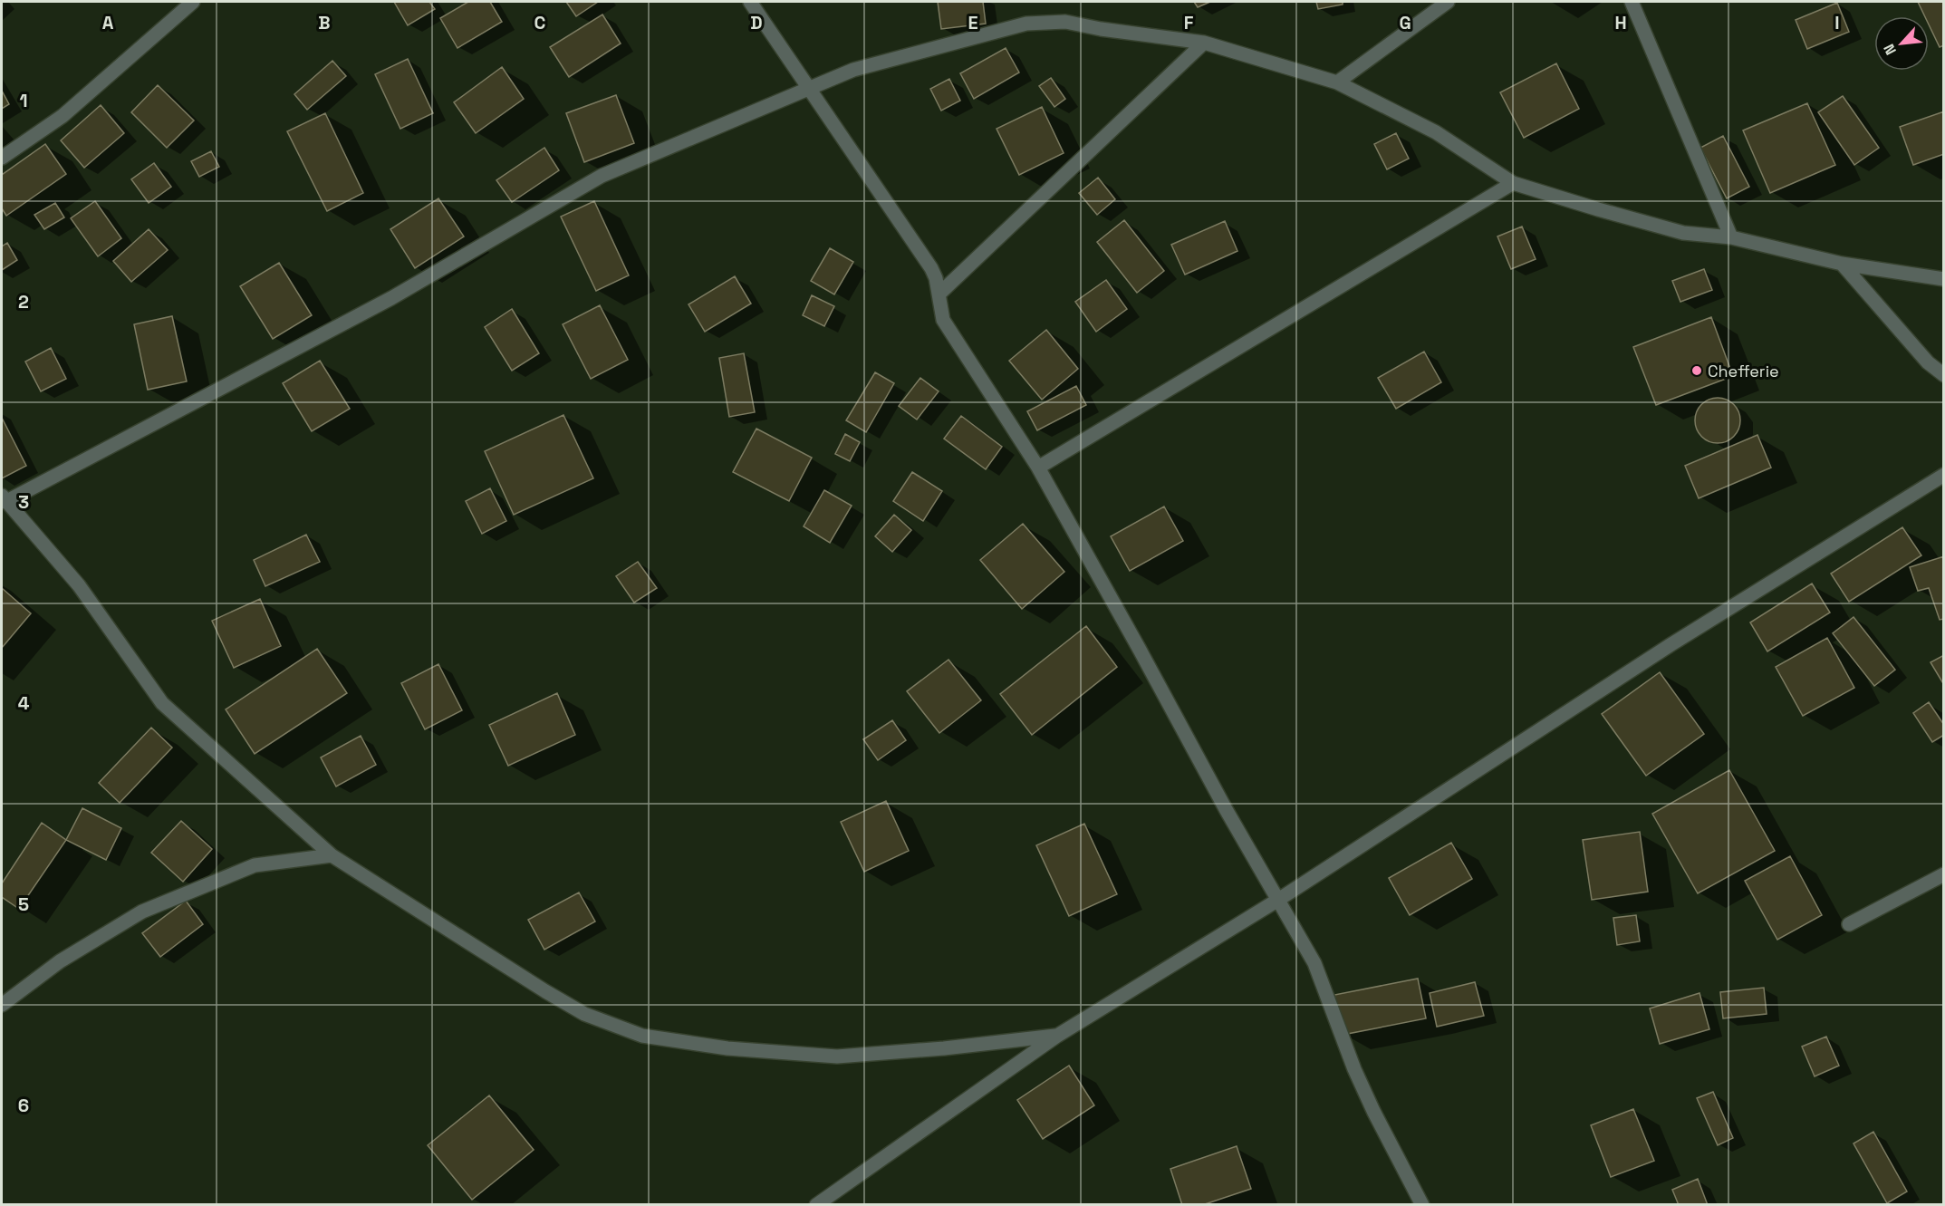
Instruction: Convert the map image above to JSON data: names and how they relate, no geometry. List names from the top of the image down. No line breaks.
{"places":["Chefferie"],"north":"bottom left","grid":{"columns":["A","B","C","D","E","F","G","H","I"],"rows":["1","2","3","4","5","6"]}}
